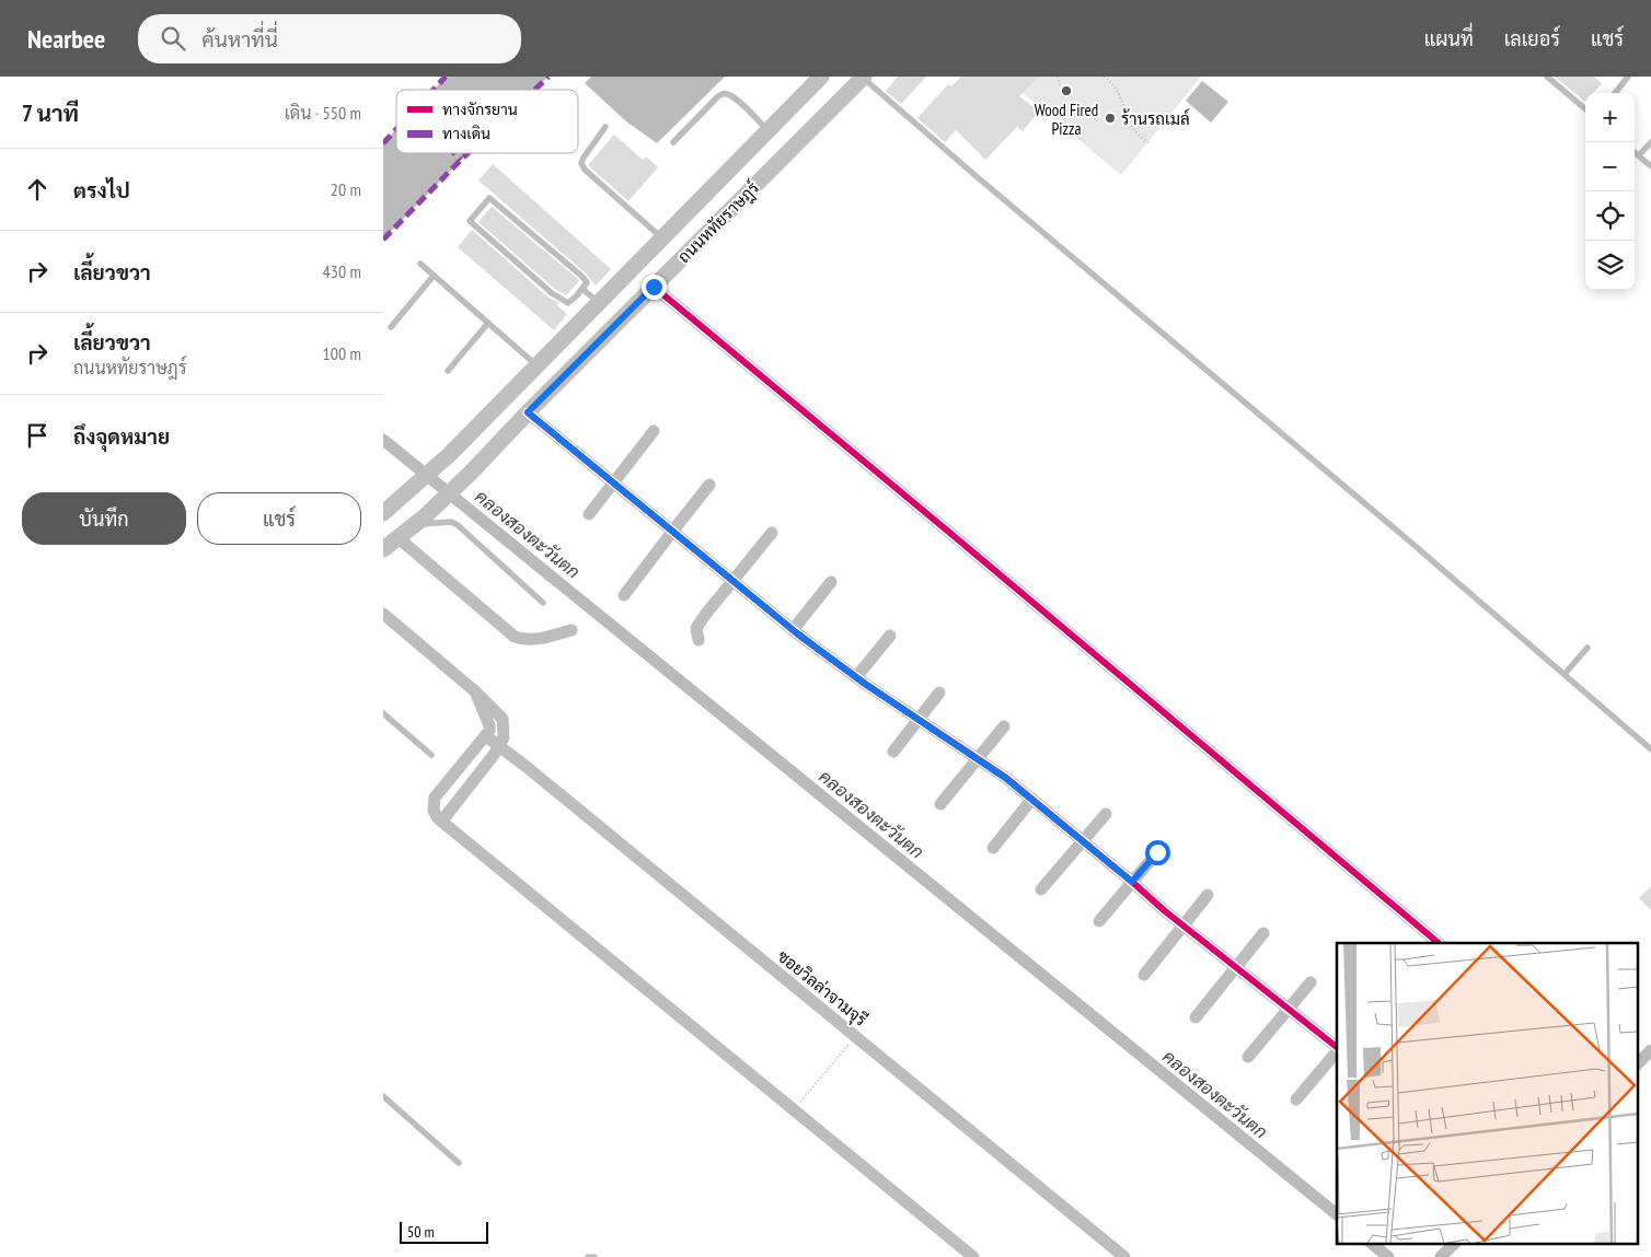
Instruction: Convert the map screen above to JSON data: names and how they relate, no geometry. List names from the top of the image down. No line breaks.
{"streets":{"main road":["ถนนหทัยราษฎร์"],"street":["ซอยวิลล่าจามจุรี"]},"water":["คลองสองตะวันตก"],"places":["Wood Fired Pizza","ร้านรถเมล์"],"legend":["ทางจักรยาน","ทางเดิน"],"scale_bar":"50 m","page":{"header":"Nearbee","search":"ค้นหาที่นี่","nav":["แผนที่","เลเยอร์","แชร์"],"heading":["7 นาที","เดิน · 550 m"],"map_buttons":["+","−"],"list":[["ตรงไป","20 m"],["เลี้ยวขวา","430 m"],["เลี้ยวขวา","ถนนหทัยราษฎร์","100 m"],"ถึงจุดหมาย"],"buttons":["บันทึก","แชร์"],"scale":"50 m"}}
